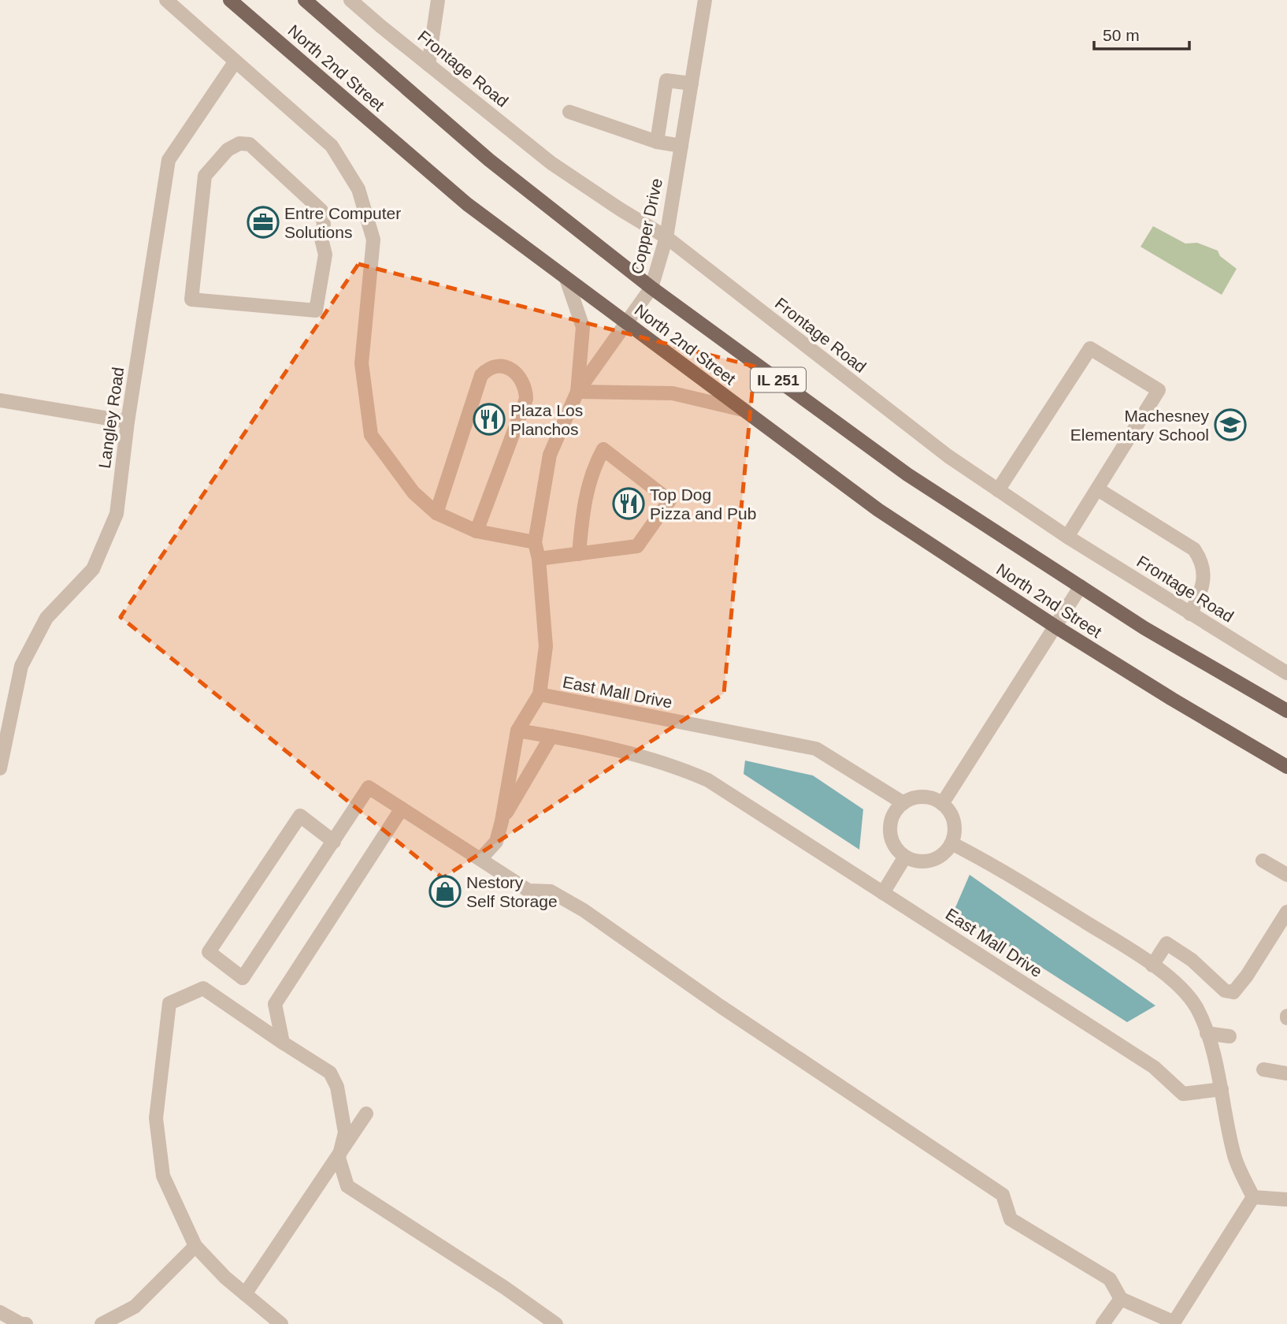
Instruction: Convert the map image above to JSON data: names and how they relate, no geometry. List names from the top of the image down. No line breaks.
{"streets":{"main road":["North 2nd Street","IL 251"],"street":["Frontage Road","Copper Drive","Langley Road","East Mall Drive"]},"crossings":[["North 2nd Street","Copper Drive"],["Frontage Road","Copper Drive"],["Copper Drive","East Mall Drive"]],"places":{"office":["Entre Computer Solutions"],"restaurant":["Plaza Los Planchos","Top Dog Pizza and Pub"],"school or university":["Machesney Elementary School"],"shop":["Nestory Self Storage"]},"scale_bar":"50 m"}
